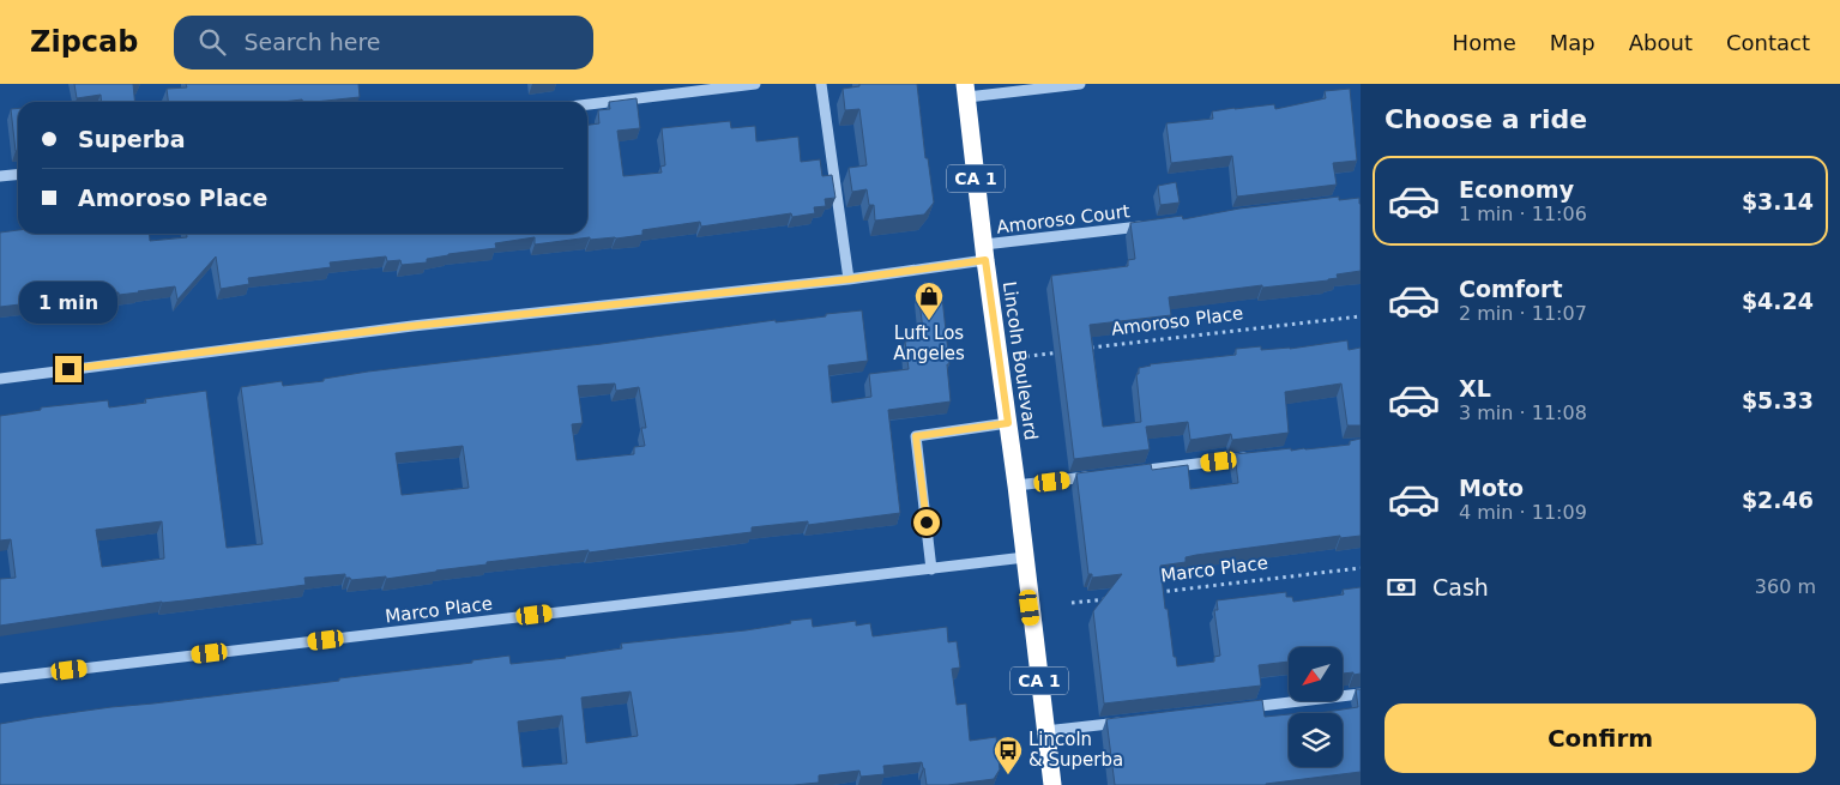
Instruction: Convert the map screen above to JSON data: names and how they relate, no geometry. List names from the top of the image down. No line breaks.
{"streets":{"highway":["CA 1","Lincoln Boulevard"],"street":["Amoroso Court","Marco Place"],"path":["Amoroso Place"]},"crossings":[["Amoroso Court","Lincoln Boulevard"],["Lincoln Boulevard","Marco Place"]],"places":{"shop":["Luft Los Angeles"],"bus stop":["Lincoln & Superba"]},"north":"bottom left","page":{"header":"Zipcab","search":"Search here","nav":["Home","Map","About","Contact"],"heading":"Choose a ride","banner":["Superba","Amoroso Place"],"list":[{"name":"Economy","note":"1 min · 11:06","value":"$3.14"},{"name":"Comfort","note":"2 min · 11:07","value":"$4.24"},{"name":"XL","note":"3 min · 11:08","value":"$5.33"},{"name":"Moto","note":"4 min · 11:09","value":"$2.46"}],"bubble":"1 min","pay":["Cash","360 m"],"buttons":"Confirm"}}
